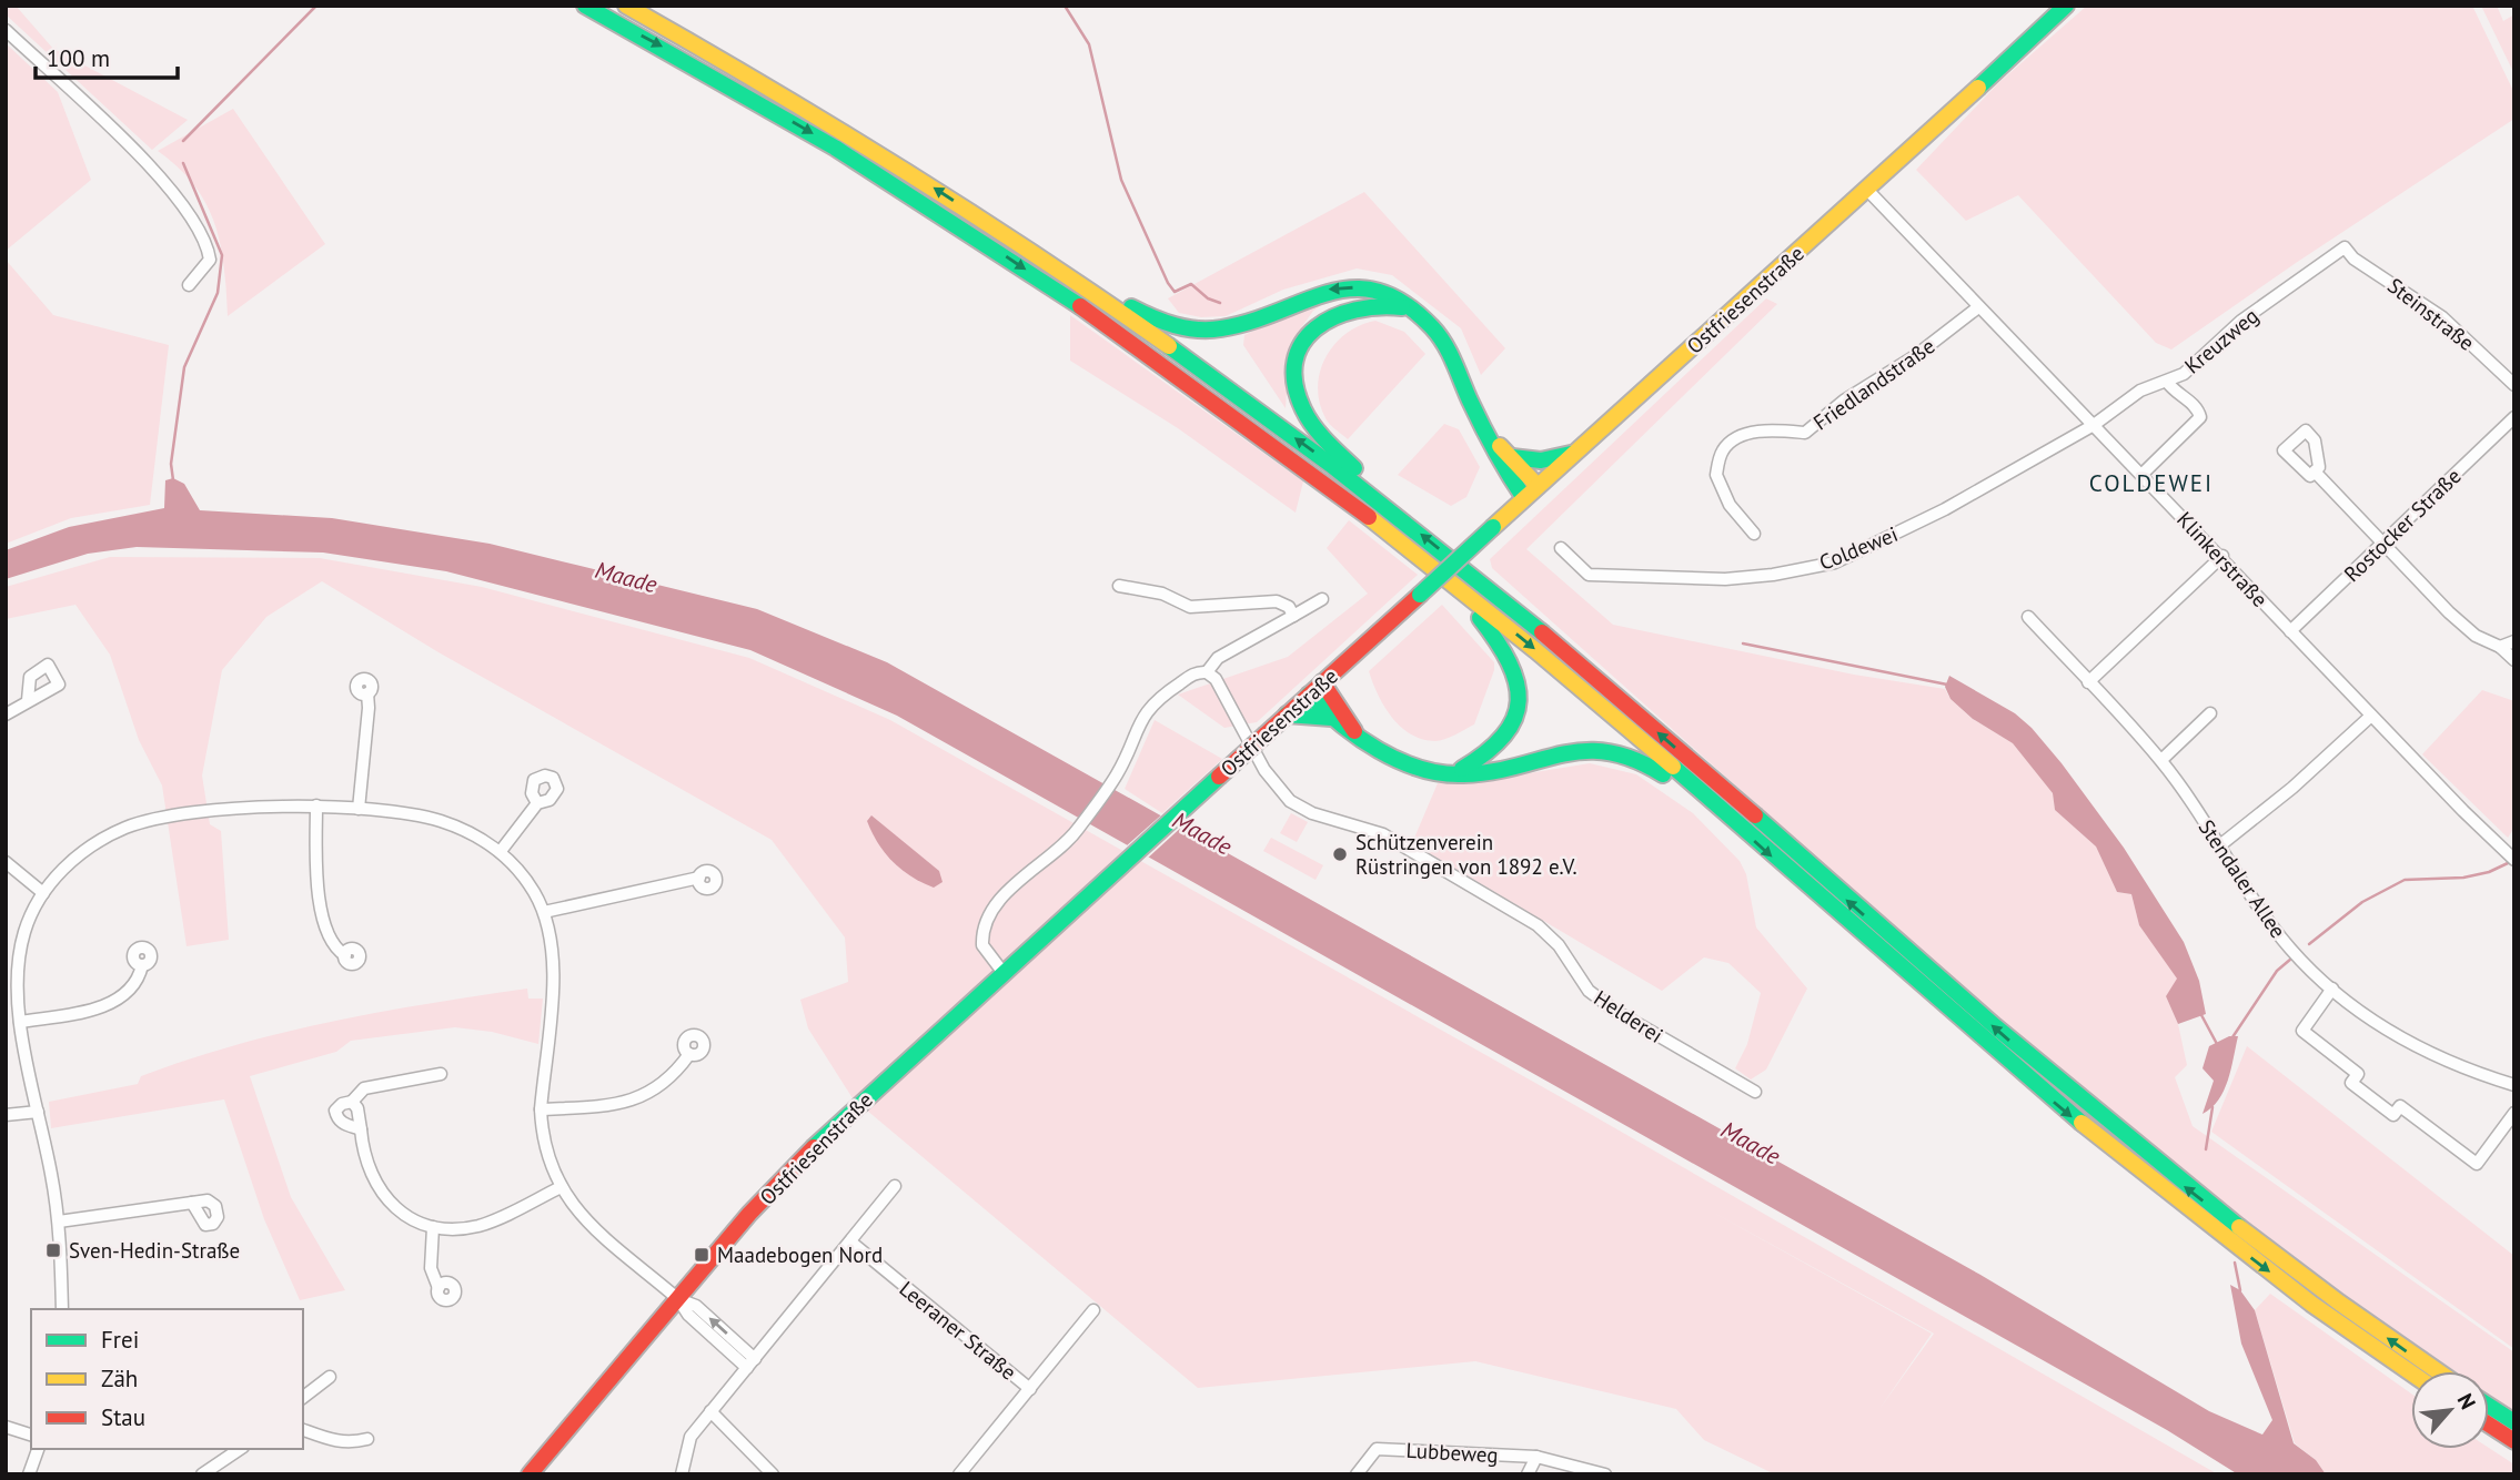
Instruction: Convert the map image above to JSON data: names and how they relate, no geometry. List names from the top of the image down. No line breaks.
{"streets":{"main road":["Ostfriesenstraße"],"street":["Steinstraße","Kreuzweg","Friedlandstraße","Rostocker Straße","Coldewei","Klinkerstraße","Stendaler Allee","Helderei","Leeraner Straße","Lubbeweg"]},"crossings":[["Ostfriesenstraße","Klinkerstraße"],["Steinstraße","Kreuzweg"],["Kreuzweg","Coldewei"],["Kreuzweg","Klinkerstraße"],["Friedlandstraße","Klinkerstraße"],["Rostocker Straße","Klinkerstraße"],["Coldewei","Klinkerstraße"]],"districts":["COLDEWEI"],"water":["Maade"],"places":{"other":["Schützenverein Rüstringen von 1892 e.V."],"transit":["Sven-Hedin-Straße","Maadebogen Nord"]},"legend":["Frei","Zäh","Stau"],"scale_bar":"100 m","north":"top right"}
